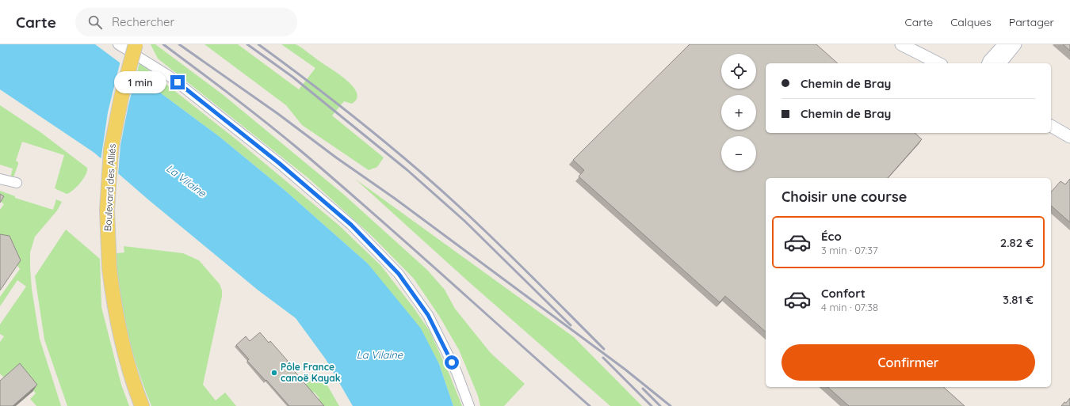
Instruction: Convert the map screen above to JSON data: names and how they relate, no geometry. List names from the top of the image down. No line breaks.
{"streets":{"main road":["Boulevard des Alliés"]},"water":["La Vilaine"],"places":["Pôle France canoë Kayak"],"page":{"header":"Carte","search":"Rechercher","nav":["Carte","Calques","Partager"],"map_buttons":["+","−"],"banner":["Chemin de Bray","Chemin de Bray"],"bubble":"1 min","heading":"Choisir une course","list":[{"name":"Éco","note":"3 min · 07:37","value":"2.82 €"},{"name":"Confort","note":"4 min · 07:38","value":"3.81 €"}],"buttons":"Confirmer"}}
